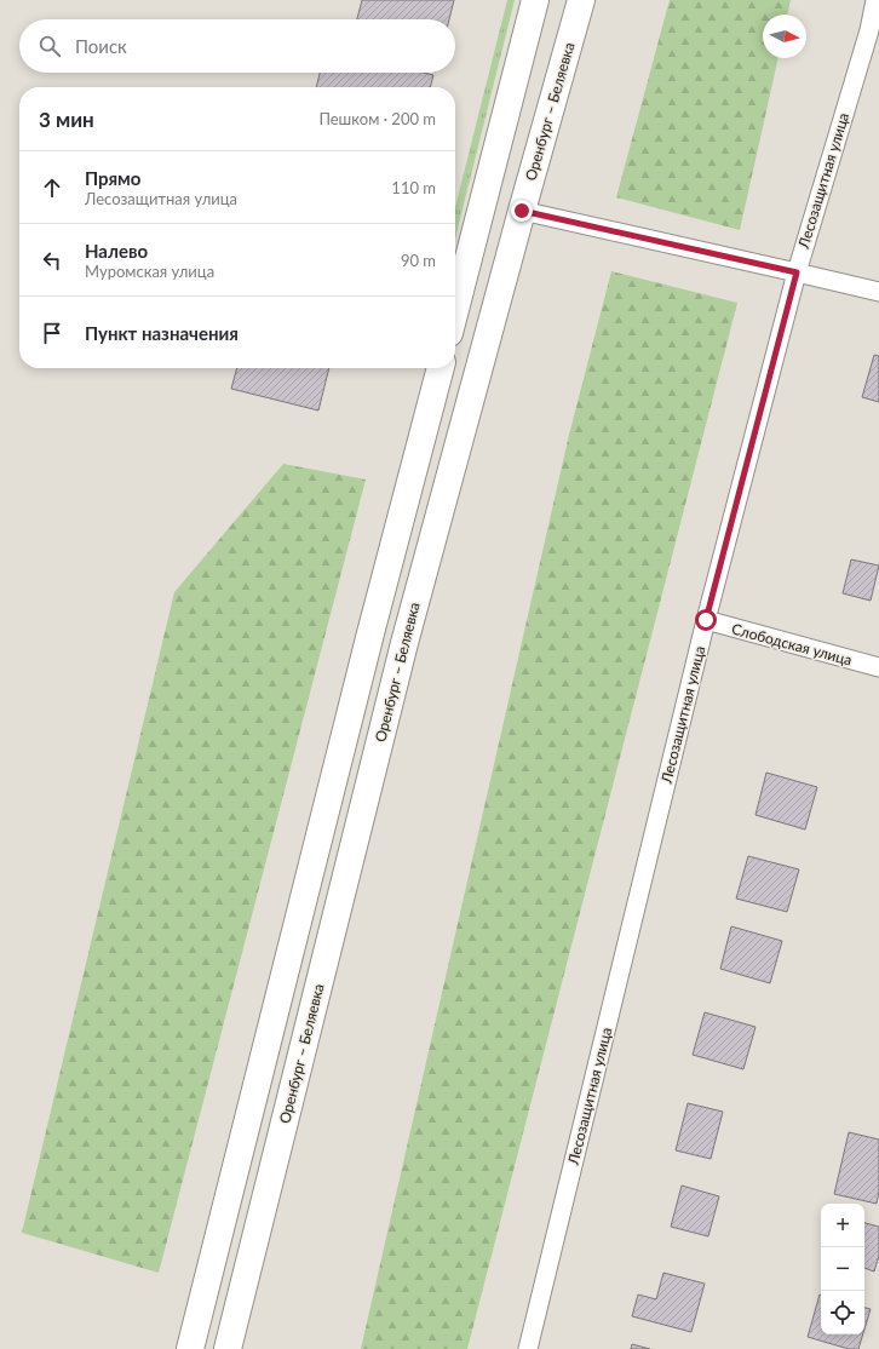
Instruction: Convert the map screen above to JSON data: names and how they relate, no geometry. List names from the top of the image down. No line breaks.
{"streets":{"main road":["Оренбург – Беляевка"],"street":["Лесозащитная улица","Слободская улица"]},"crossings":[["Лесозащитная улица","Слободская улица"]],"north":"right","page":{"search":"Поиск","heading":["3 мин","Пешком · 200 m"],"list":[["Прямо","Лесозащитная улица","110 m"],["Налево","Муромская улица","90 m"],"Пункт назначения"],"map_buttons":["+","−"]}}
